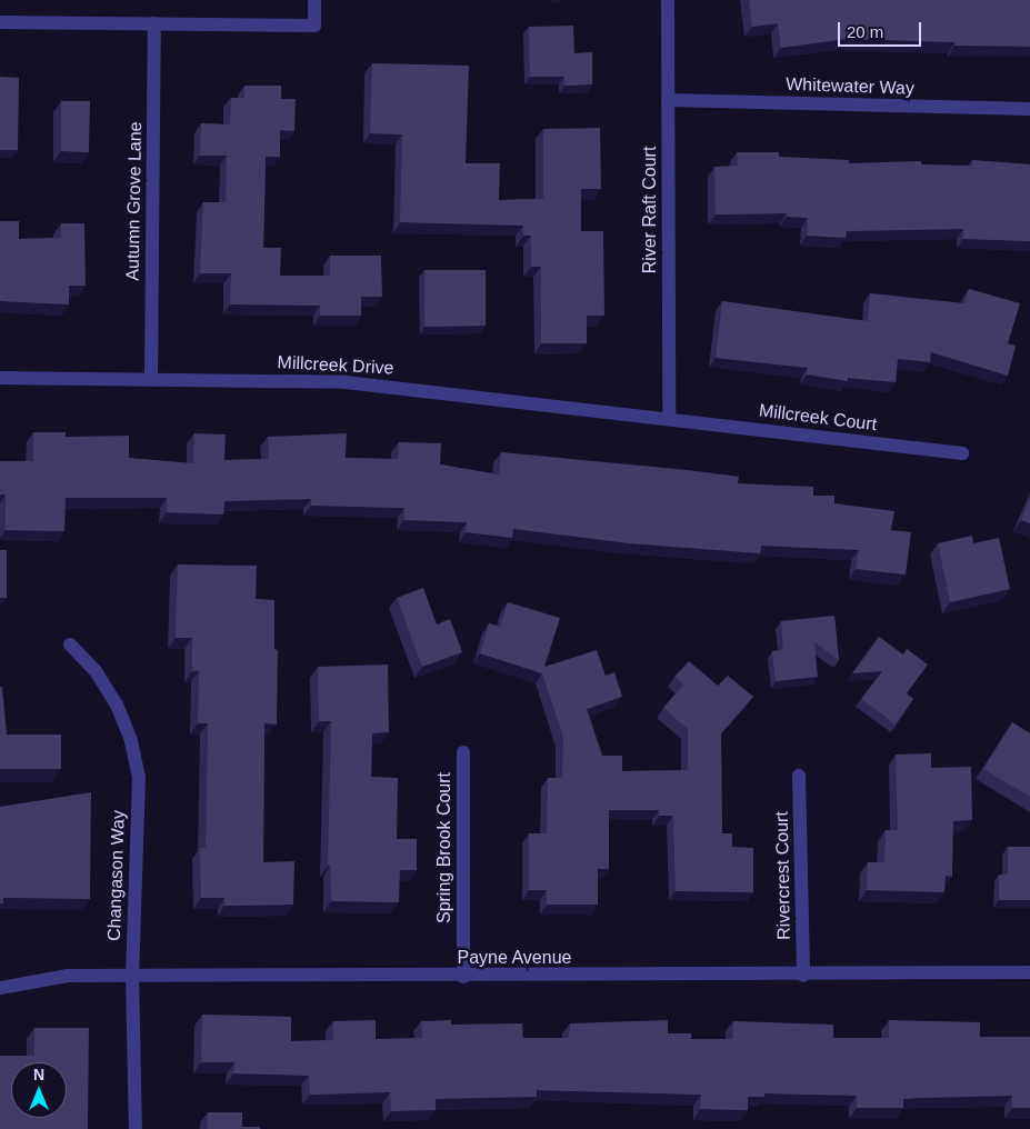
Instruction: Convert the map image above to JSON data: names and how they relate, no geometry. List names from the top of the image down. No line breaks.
{"streets":{"street":["Whitewater Way","Autumn Grove Lane","River Raft Court","Millcreek Drive","Millcreek Court","Spring Brook Court","Changason Way","Rivercrest Court","Payne Avenue"]},"crossings":[["Whitewater Way","River Raft Court"],["Autumn Grove Lane","Millcreek Drive"],["River Raft Court","Millcreek Drive"],["River Raft Court","Millcreek Court"],["Millcreek Drive","Millcreek Court"],["Spring Brook Court","Payne Avenue"],["Changason Way","Payne Avenue"],["Rivercrest Court","Payne Avenue"]],"scale_bar":"20 m","north":"top"}
